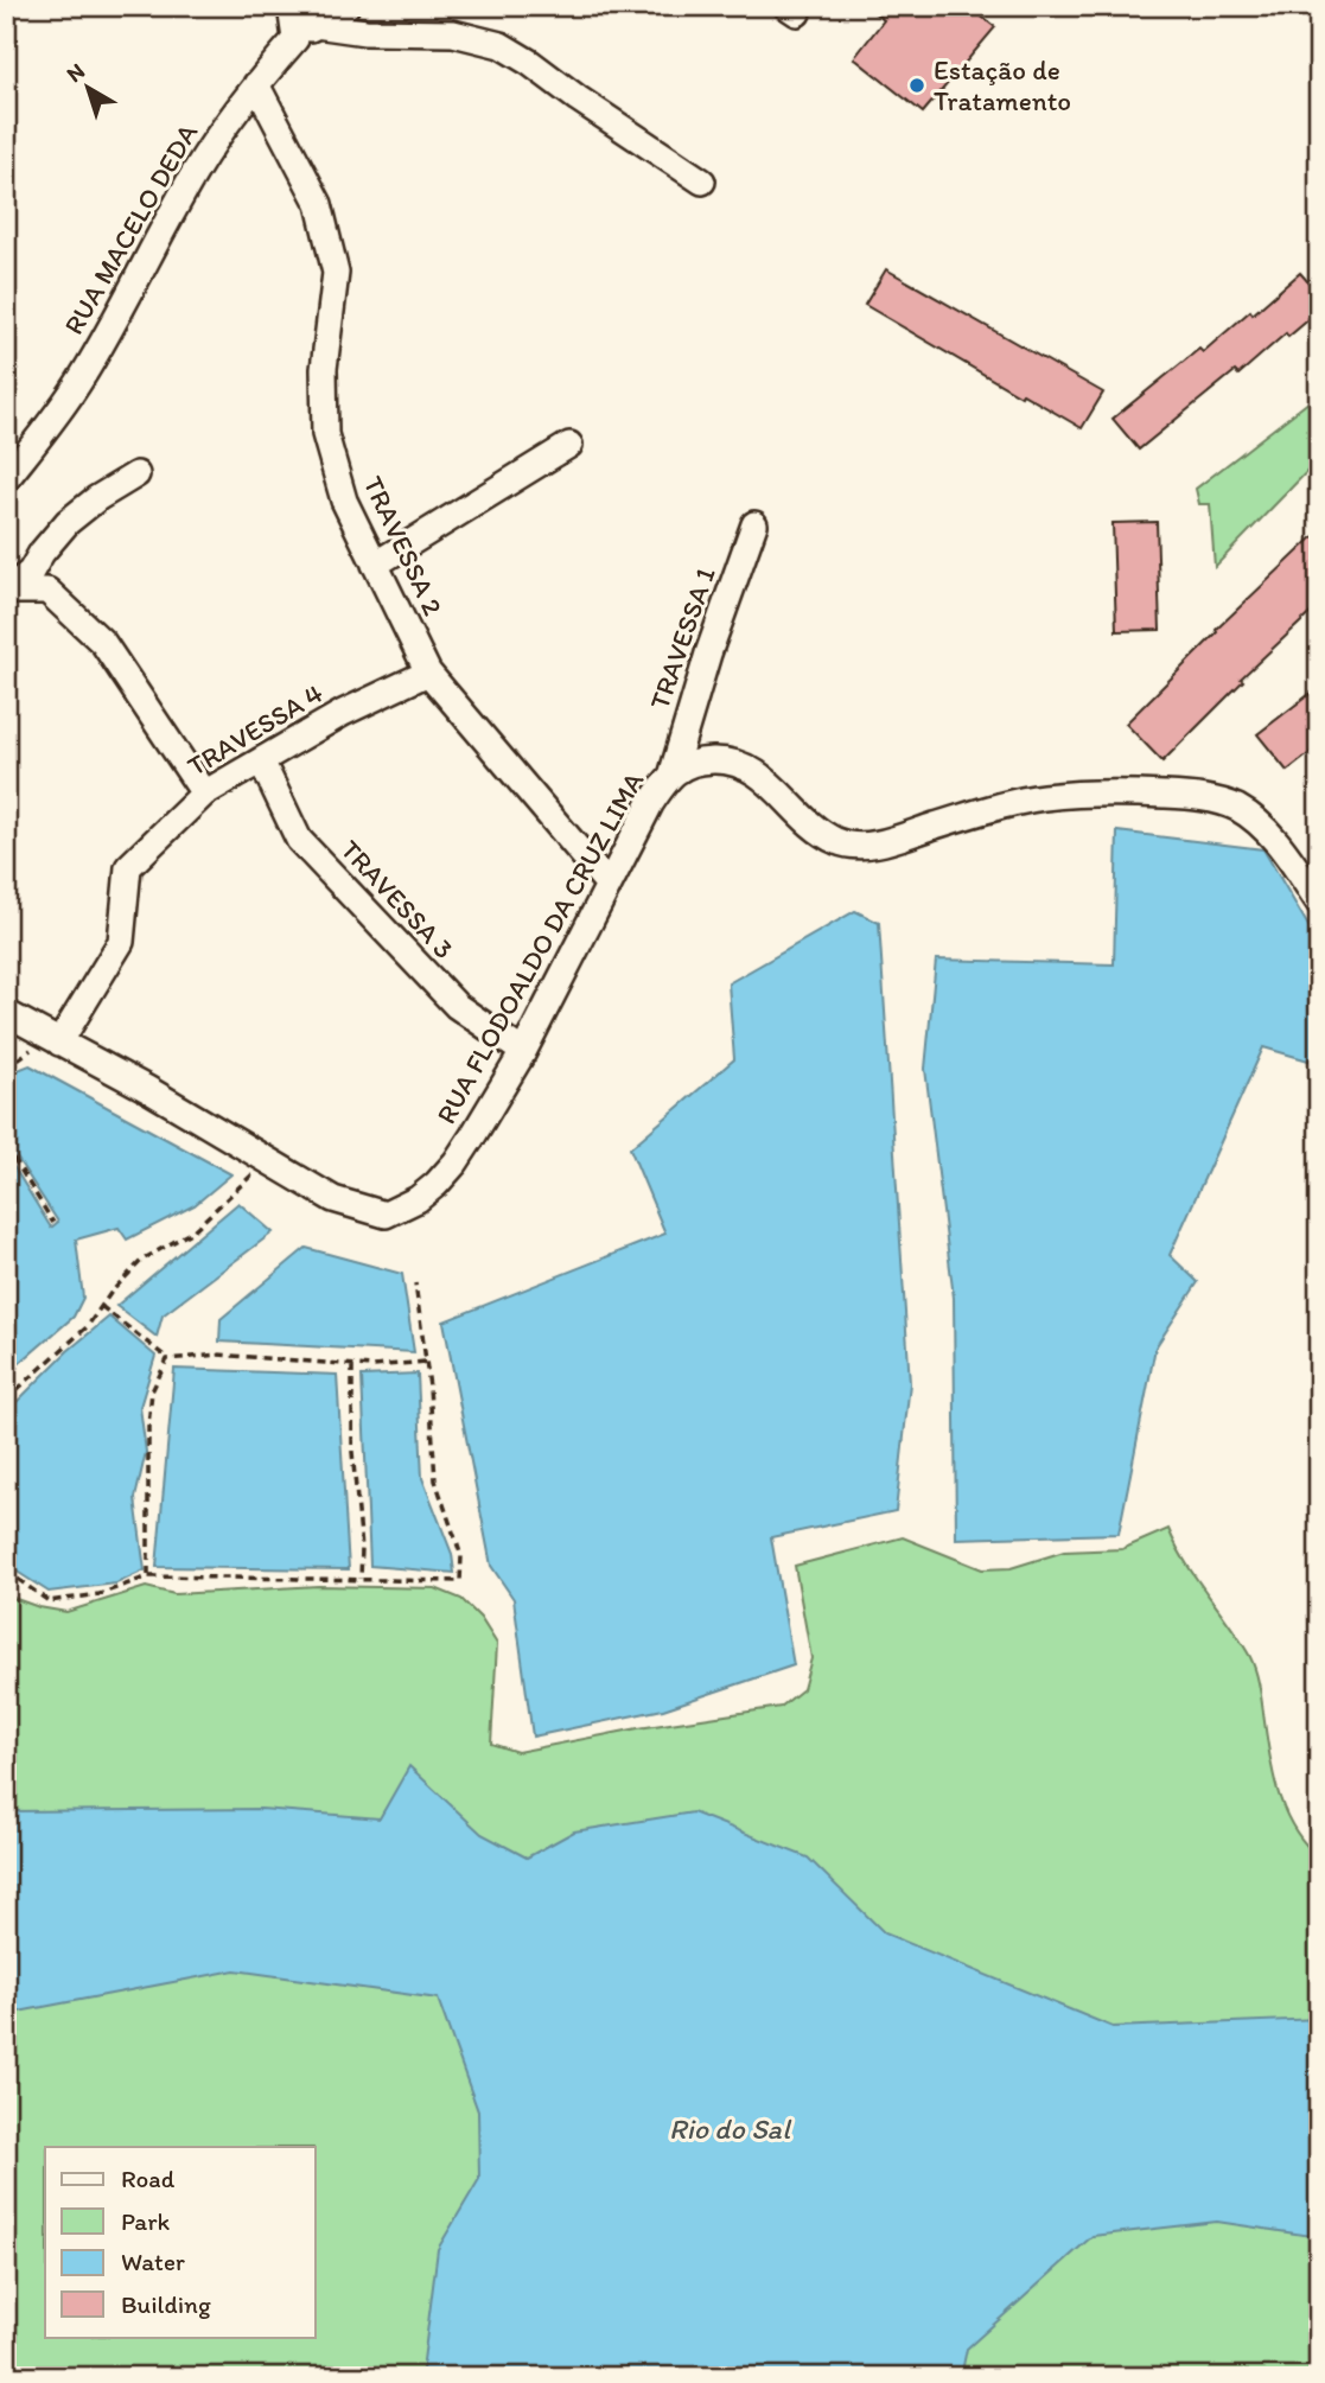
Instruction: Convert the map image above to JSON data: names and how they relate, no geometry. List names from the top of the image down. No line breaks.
{"streets":{"street":["RUA MACELO DEDA","TRAVESSA 2","TRAVESSA 1","TRAVESSA 4","TRAVESSA 3","RUA FLODOALDO DA CRUZ LIMA"]},"crossings":[["RUA MACELO DEDA","TRAVESSA 2"],["TRAVESSA 2","TRAVESSA 4"],["TRAVESSA 2","RUA FLODOALDO DA CRUZ LIMA"],["TRAVESSA 1","RUA FLODOALDO DA CRUZ LIMA"],["TRAVESSA 4","TRAVESSA 3"],["TRAVESSA 4","RUA FLODOALDO DA CRUZ LIMA"],["TRAVESSA 3","RUA FLODOALDO DA CRUZ LIMA"]],"water":["Rio do Sal"],"places":["Estação de Tratamento"],"legend":["Road","Park","Water","Building"],"north":"top left"}
